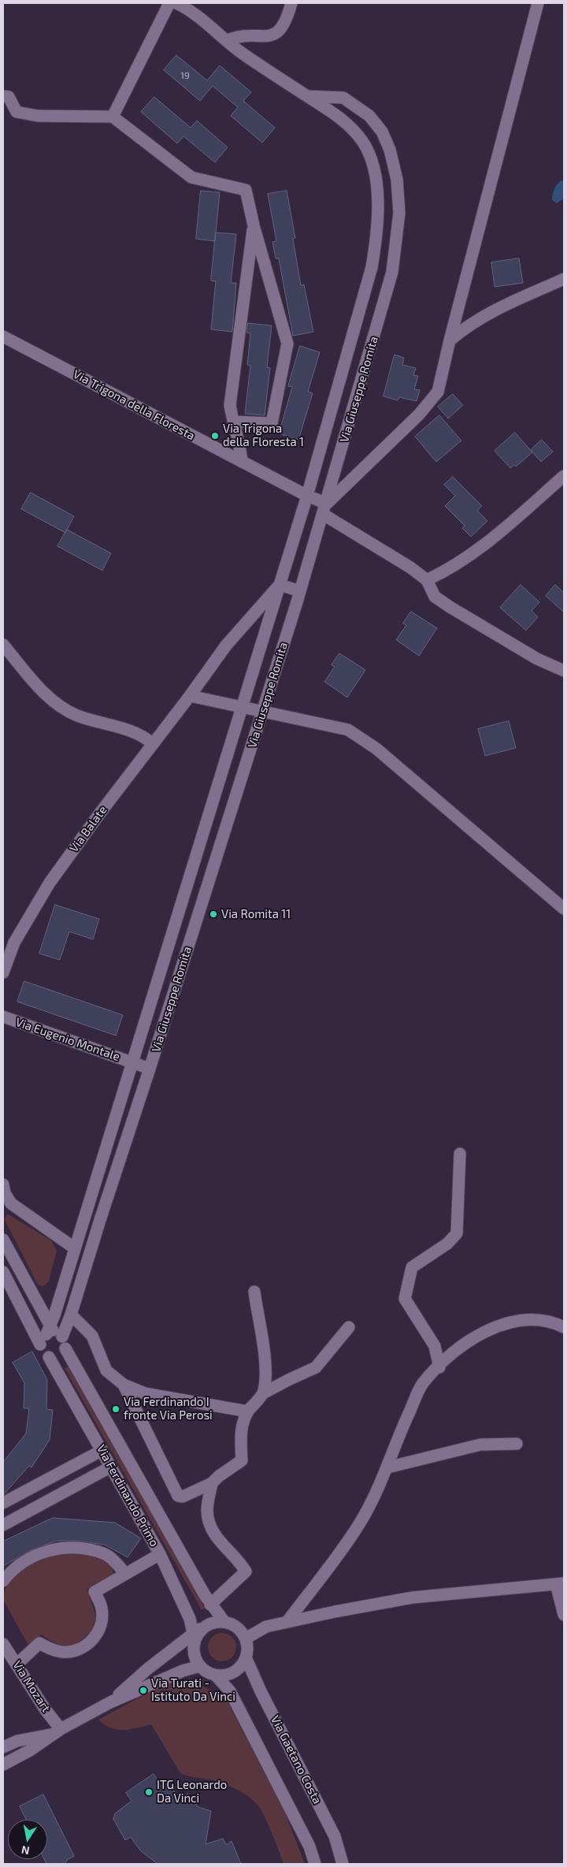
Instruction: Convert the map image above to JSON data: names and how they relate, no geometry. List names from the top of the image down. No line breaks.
{"streets":{"street":["Via Giuseppe Romita","Via Trigona della Floresta","Via Balate","Via Eugenio Montale","Via Ferdinando Primo","Via Mozart","Via Gaetano Costa"]},"crossings":[["Via Giuseppe Romita","Via Trigona della Floresta"],["Via Giuseppe Romita","Via Balate"],["Via Giuseppe Romita","Via Eugenio Montale"],["Via Giuseppe Romita","Via Ferdinando Primo"],["Via Ferdinando Primo","Via Gaetano Costa"]],"places":["Via Trigona della Floresta 1","Via Romita 11","Via Ferdinando I fronte Via Perosi","Via Turati - Istituto Da Vinci","ITG Leonardo Da Vinci"],"house_numbers":["19"],"north":"bottom"}
